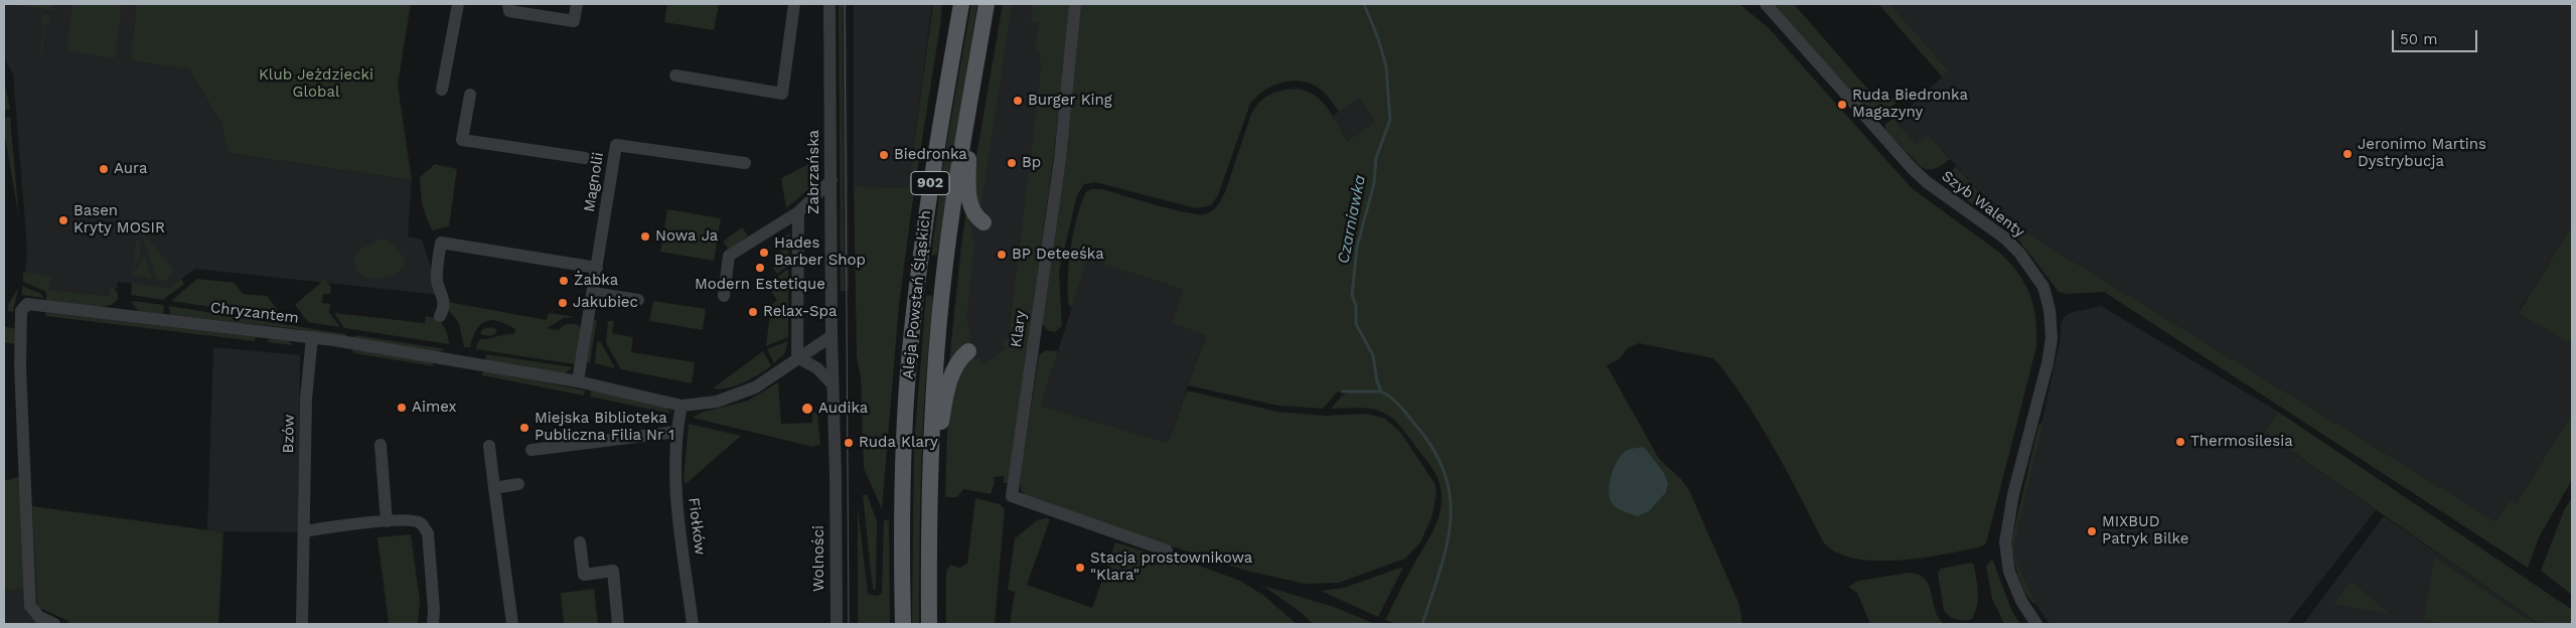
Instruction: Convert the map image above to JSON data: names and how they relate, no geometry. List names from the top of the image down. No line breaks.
{"streets":{"main road":["902","Aleja Powstań Śląskich"],"street":["Zabrzańska","Magnolii","Szyb Walenty","Chryzantem","Klary","Bzów","Fiołków","Wolności"]},"crossings":[["Zabrzańska","Chryzantem"],["Zabrzańska","Wolności"],["Magnolii","Chryzantem"],["Chryzantem","Bzów"],["Chryzantem","Fiołków"]],"water":["Czarniawka"],"parks":["Klub Jeżdziecki Global"],"places":["Burger King","Ruda Biedronka Magazyny","Jeronimo Martins Dystrybucja","Biedronka","Bp","Aura","Basen Kryty MOSIR","Nowa Ja","Hades Barber Shop","BP Deteeśka","Modern Estetique","Żabka","Jakubiec","Relax-Spa","Aimex","Audika","Miejska Biblioteka Publiczna Filia Nr 1","Thermosilesia","Ruda Klary","MIXBUD Patryk Bilke","Stacja prostownikowa \"Klara\""],"scale_bar":"50 m"}
